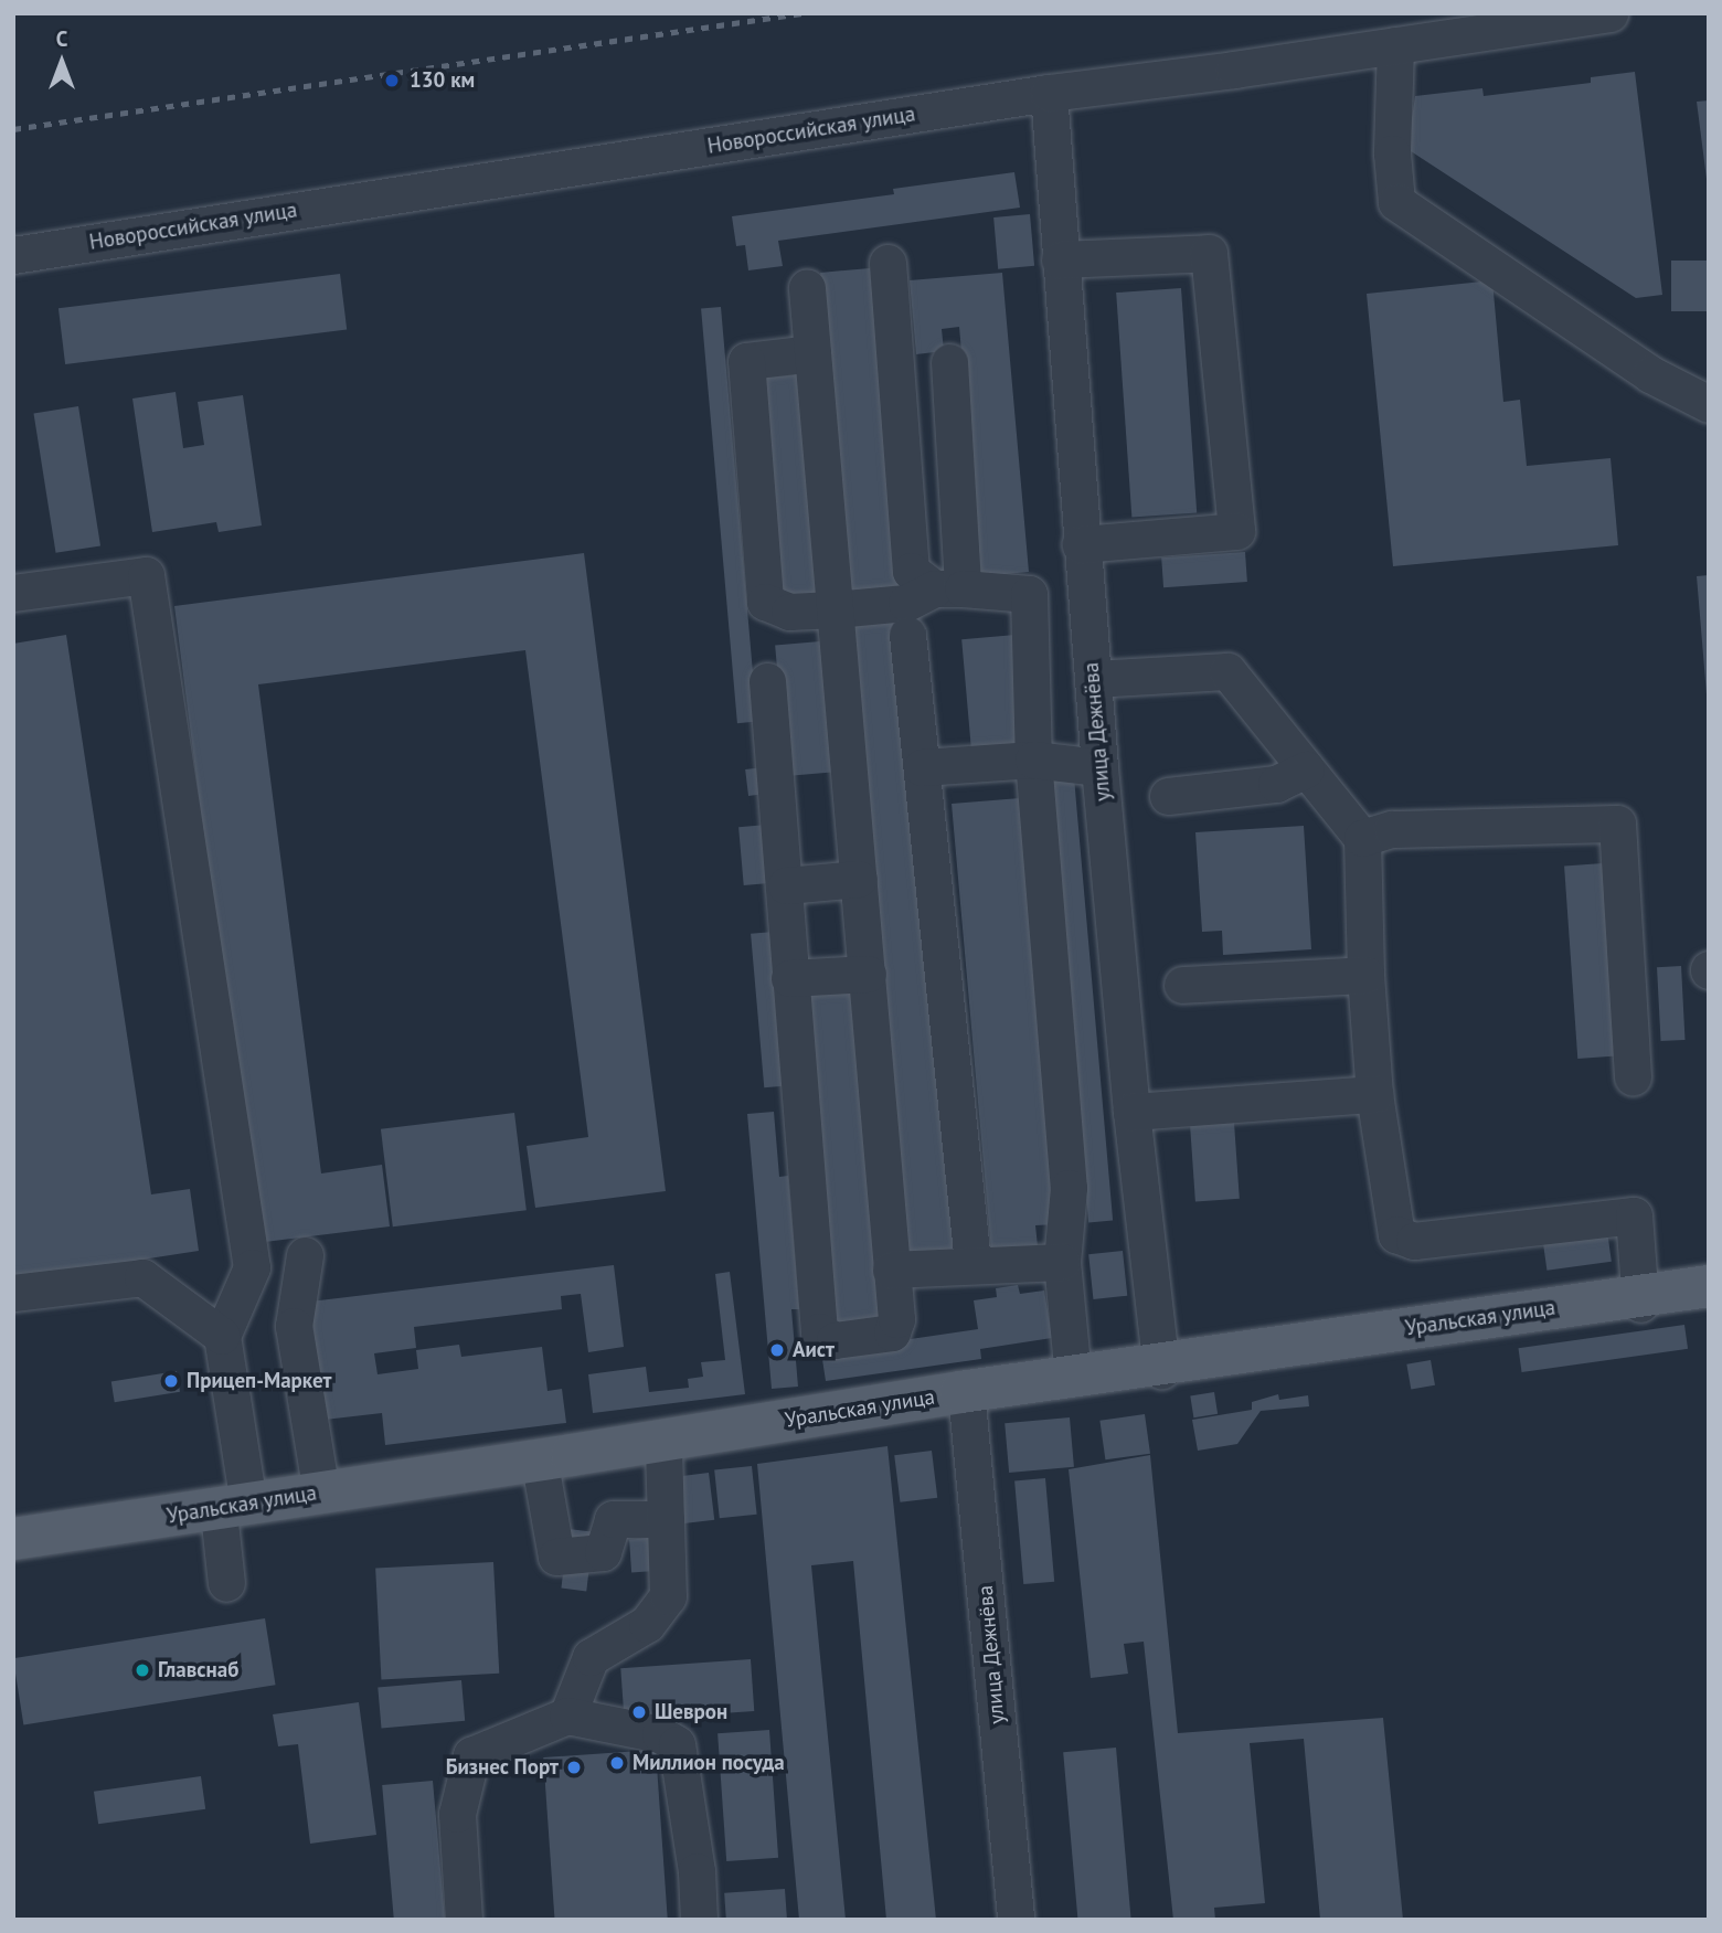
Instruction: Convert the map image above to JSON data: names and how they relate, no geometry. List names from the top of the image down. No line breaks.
{"streets":{"main road":["Уральская улица"],"street":["Новороссийская улица","улица Дежнёва"]},"crossings":[["Новороссийская улица","улица Дежнёва"],["улица Дежнёва","Уральская улица"]],"places":["130 км","Аист","Прицеп-Маркет","Главснаб","Шеврон","Миллион посуда","Бизнес Порт"],"north":"top"}
